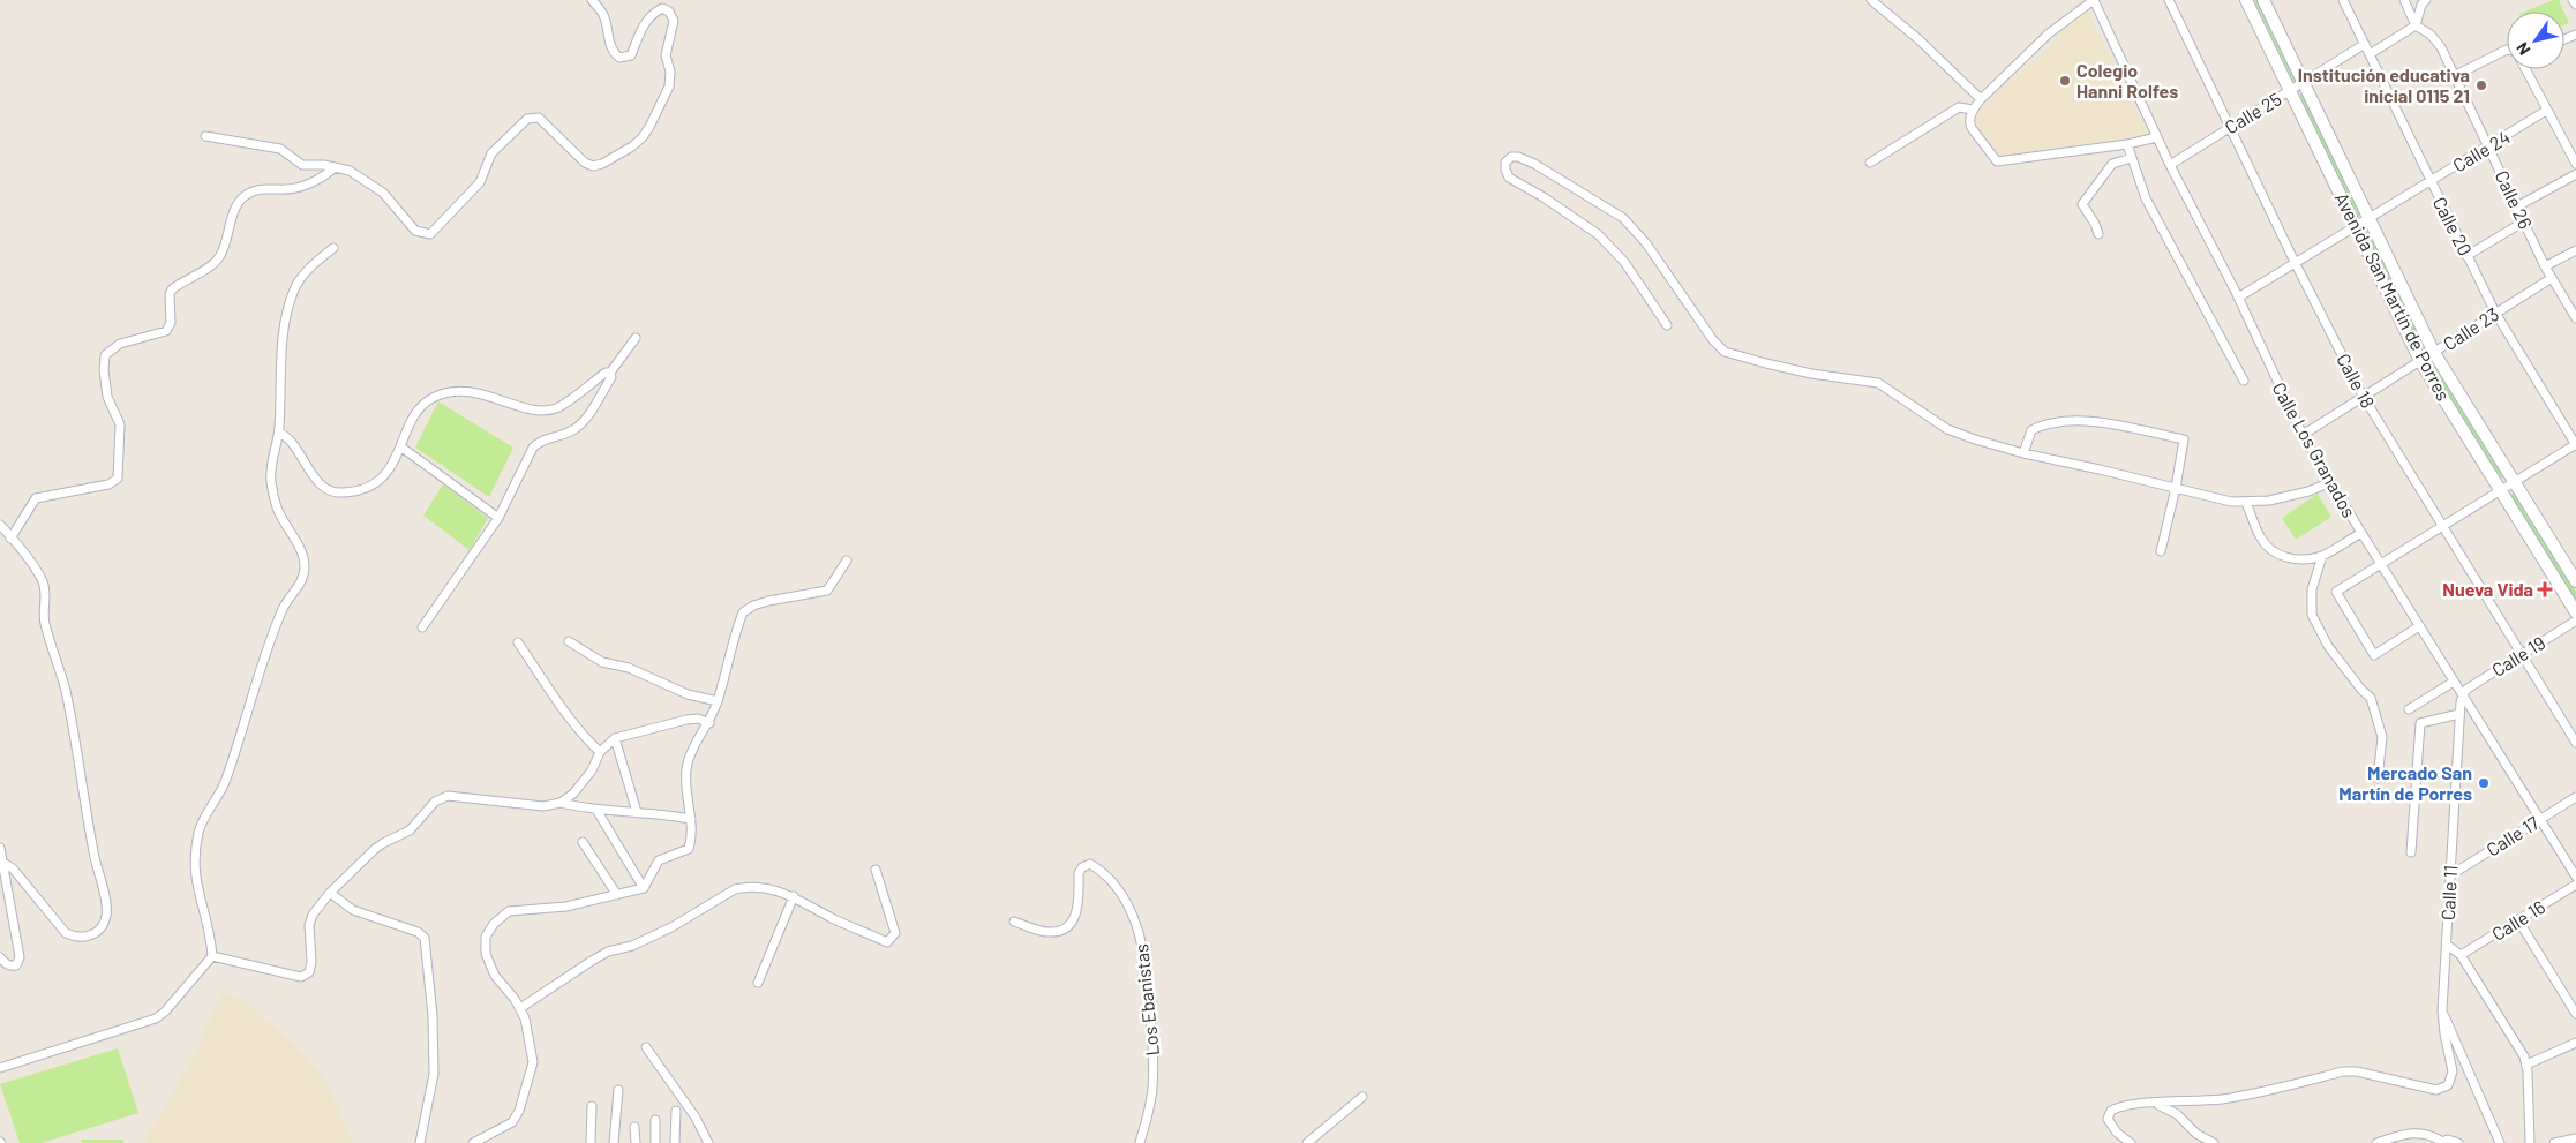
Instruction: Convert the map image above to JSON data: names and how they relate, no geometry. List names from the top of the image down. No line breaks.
{"streets":{"main road":["Avenida San Martín de Porres"],"street":["Calle 25","Calle 24","Calle 26","Calle 20","Calle 23","Calle 18","Calle Los Granados","Calle 19","Calle 17","Calle 11","Calle 16","Los Ebanistas"]},"crossings":[["Calle 25","Calle 20"],["Calle 25","Avenida San Martín de Porres"],["Calle 25","Calle 18"],["Calle 25","Calle Los Granados"],["Calle 24","Calle 26"],["Calle 24","Calle 20"],["Calle 24","Avenida San Martín de Porres"],["Calle 24","Calle 18"],["Calle 24","Calle Los Granados"],["Calle 26","Calle 23"],["Calle 20","Calle 23"],["Avenida San Martín de Porres","Calle 23"],["Calle 23","Calle 18"],["Calle 23","Calle Los Granados"],["Calle 18","Calle 19"],["Calle Los Granados","Calle 19"],["Calle Los Granados","Calle 17"],["Calle Los Granados","Calle 11"],["Calle 19","Calle 11"],["Calle 17","Calle 11"]],"places":{"other":["Colegio Hanni Rolfes","Institución educativa inicial 0115 21","Mercado San Martín de Porres"],"health":["Nueva Vida"]},"north":"bottom left"}
